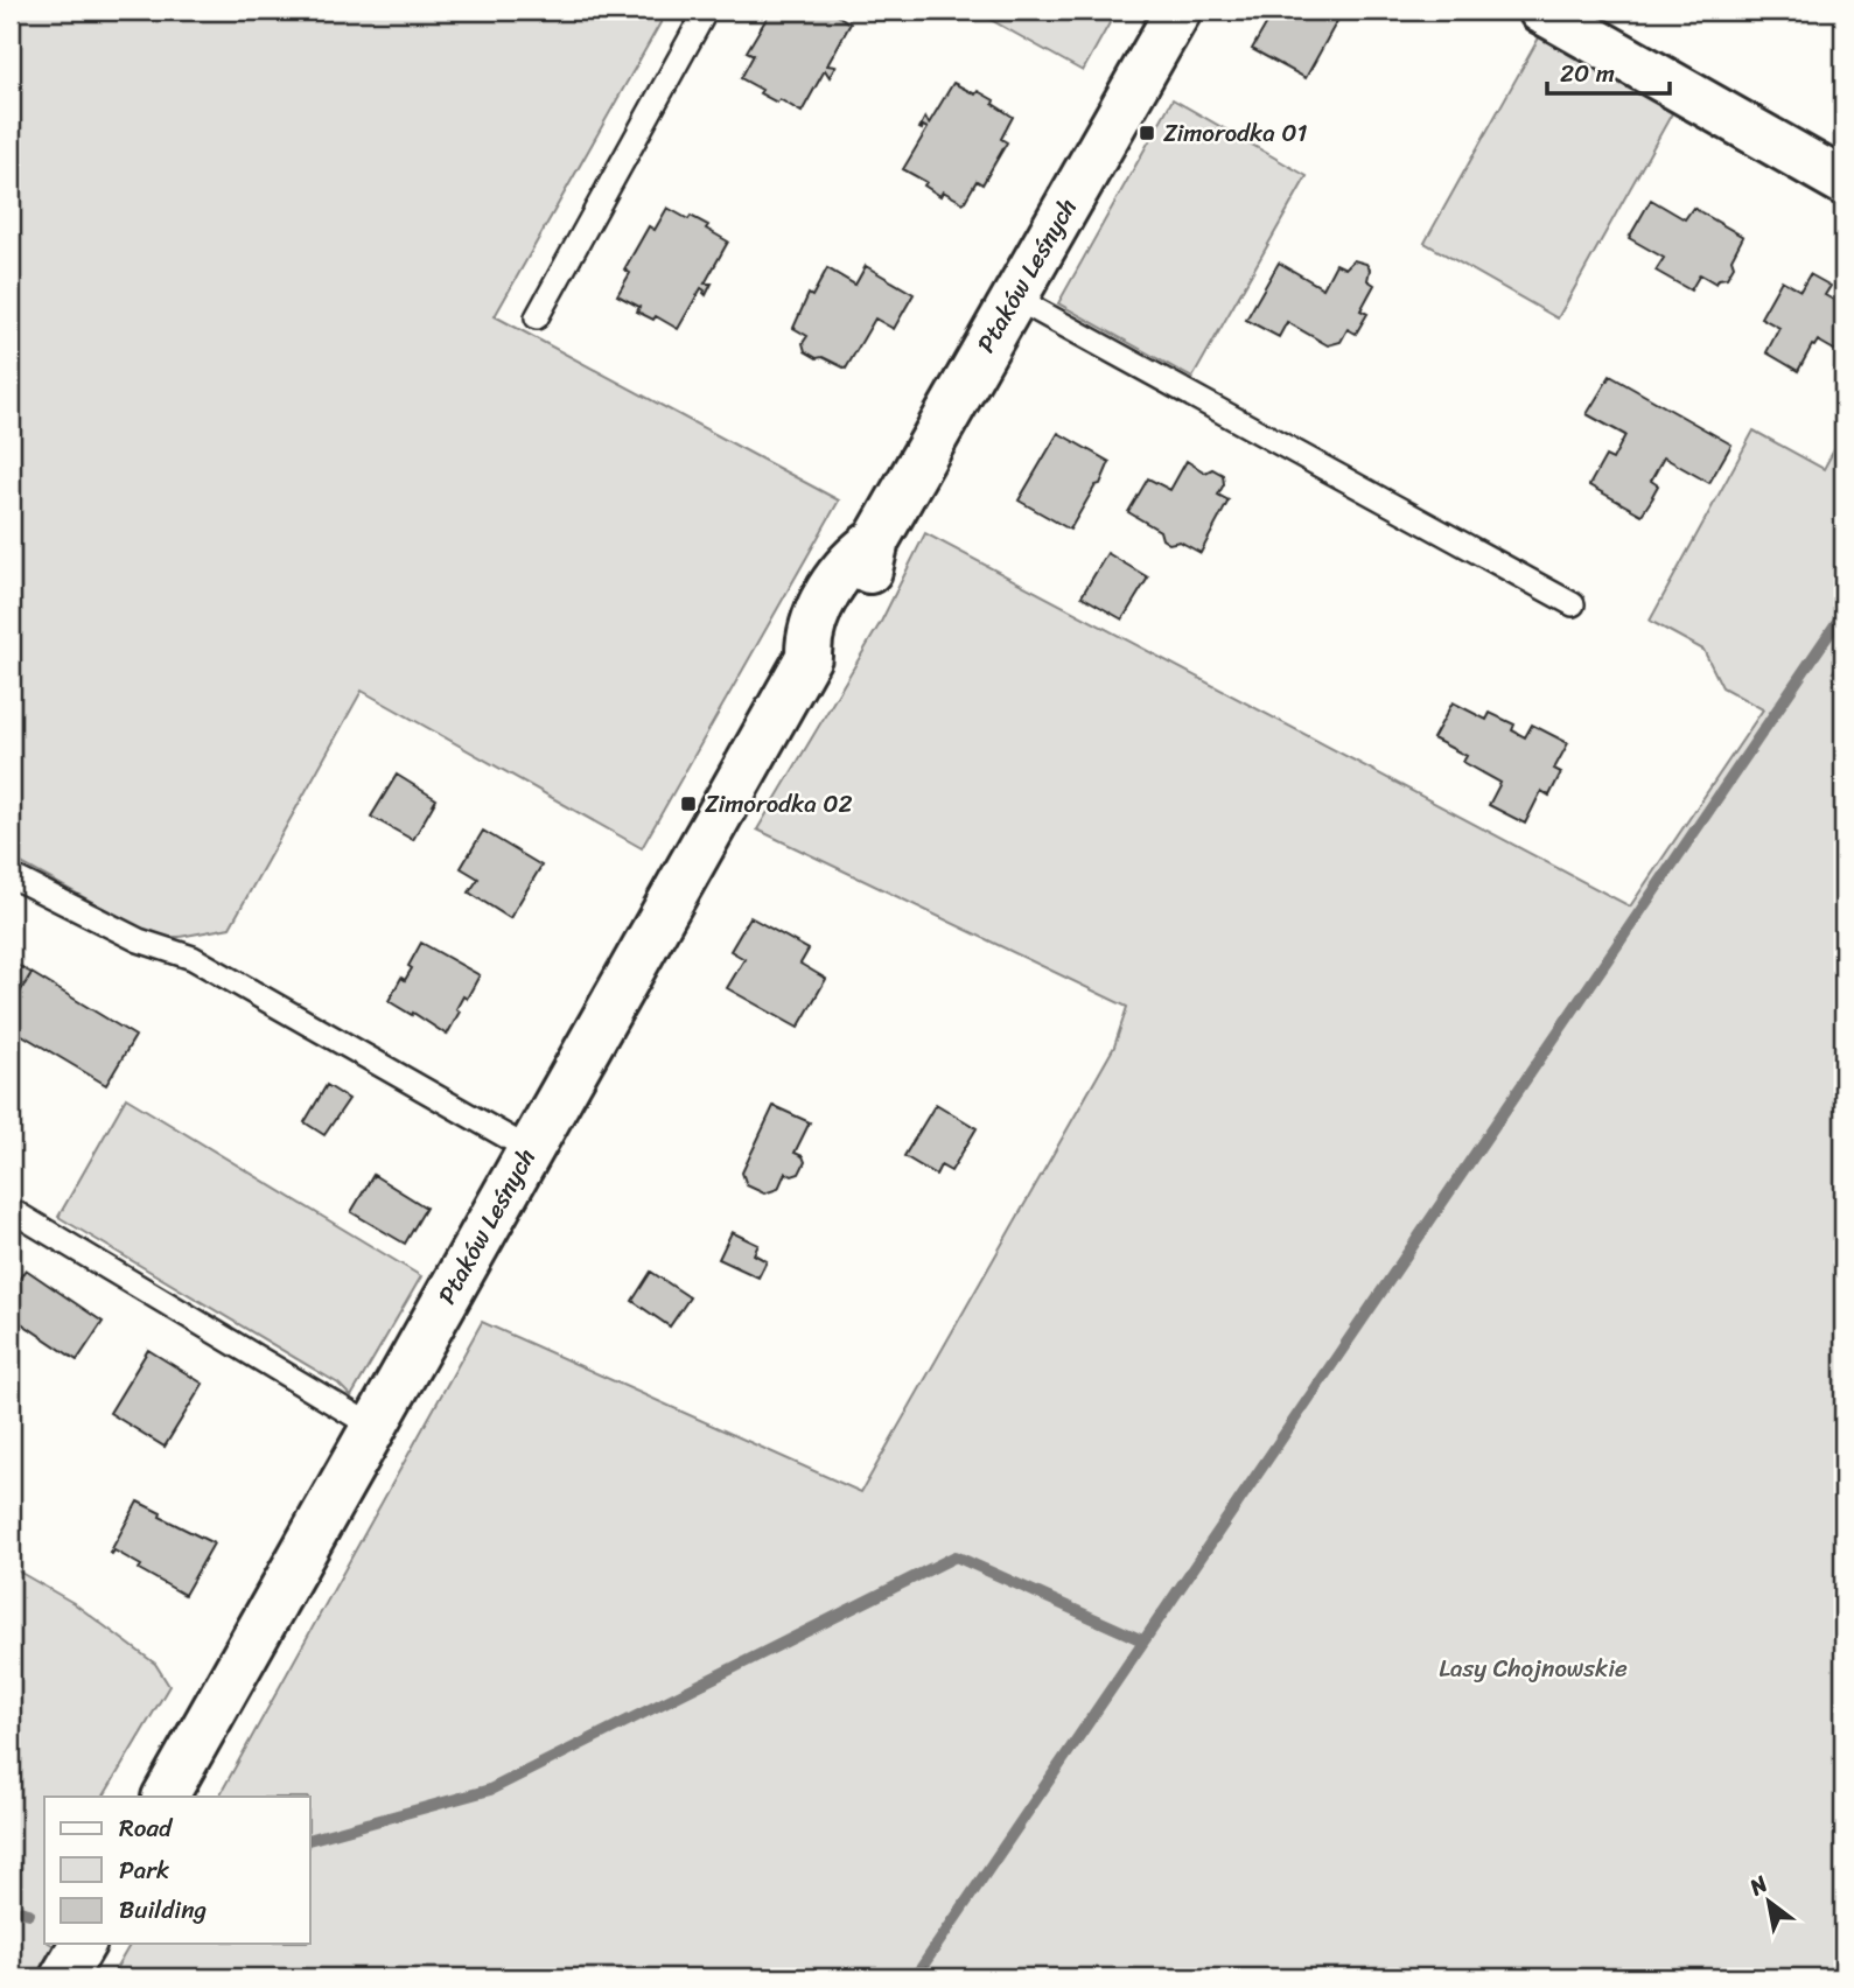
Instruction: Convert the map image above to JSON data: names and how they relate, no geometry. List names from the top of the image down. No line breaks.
{"streets":{"street":["Ptaków Leśnych"]},"parks":["Lasy Chojnowskie"],"places":{"transit":["Zimorodka 01","Zimorodka 02"]},"legend":["Road","Park","Building"],"scale_bar":"20 m","north":"top left"}
